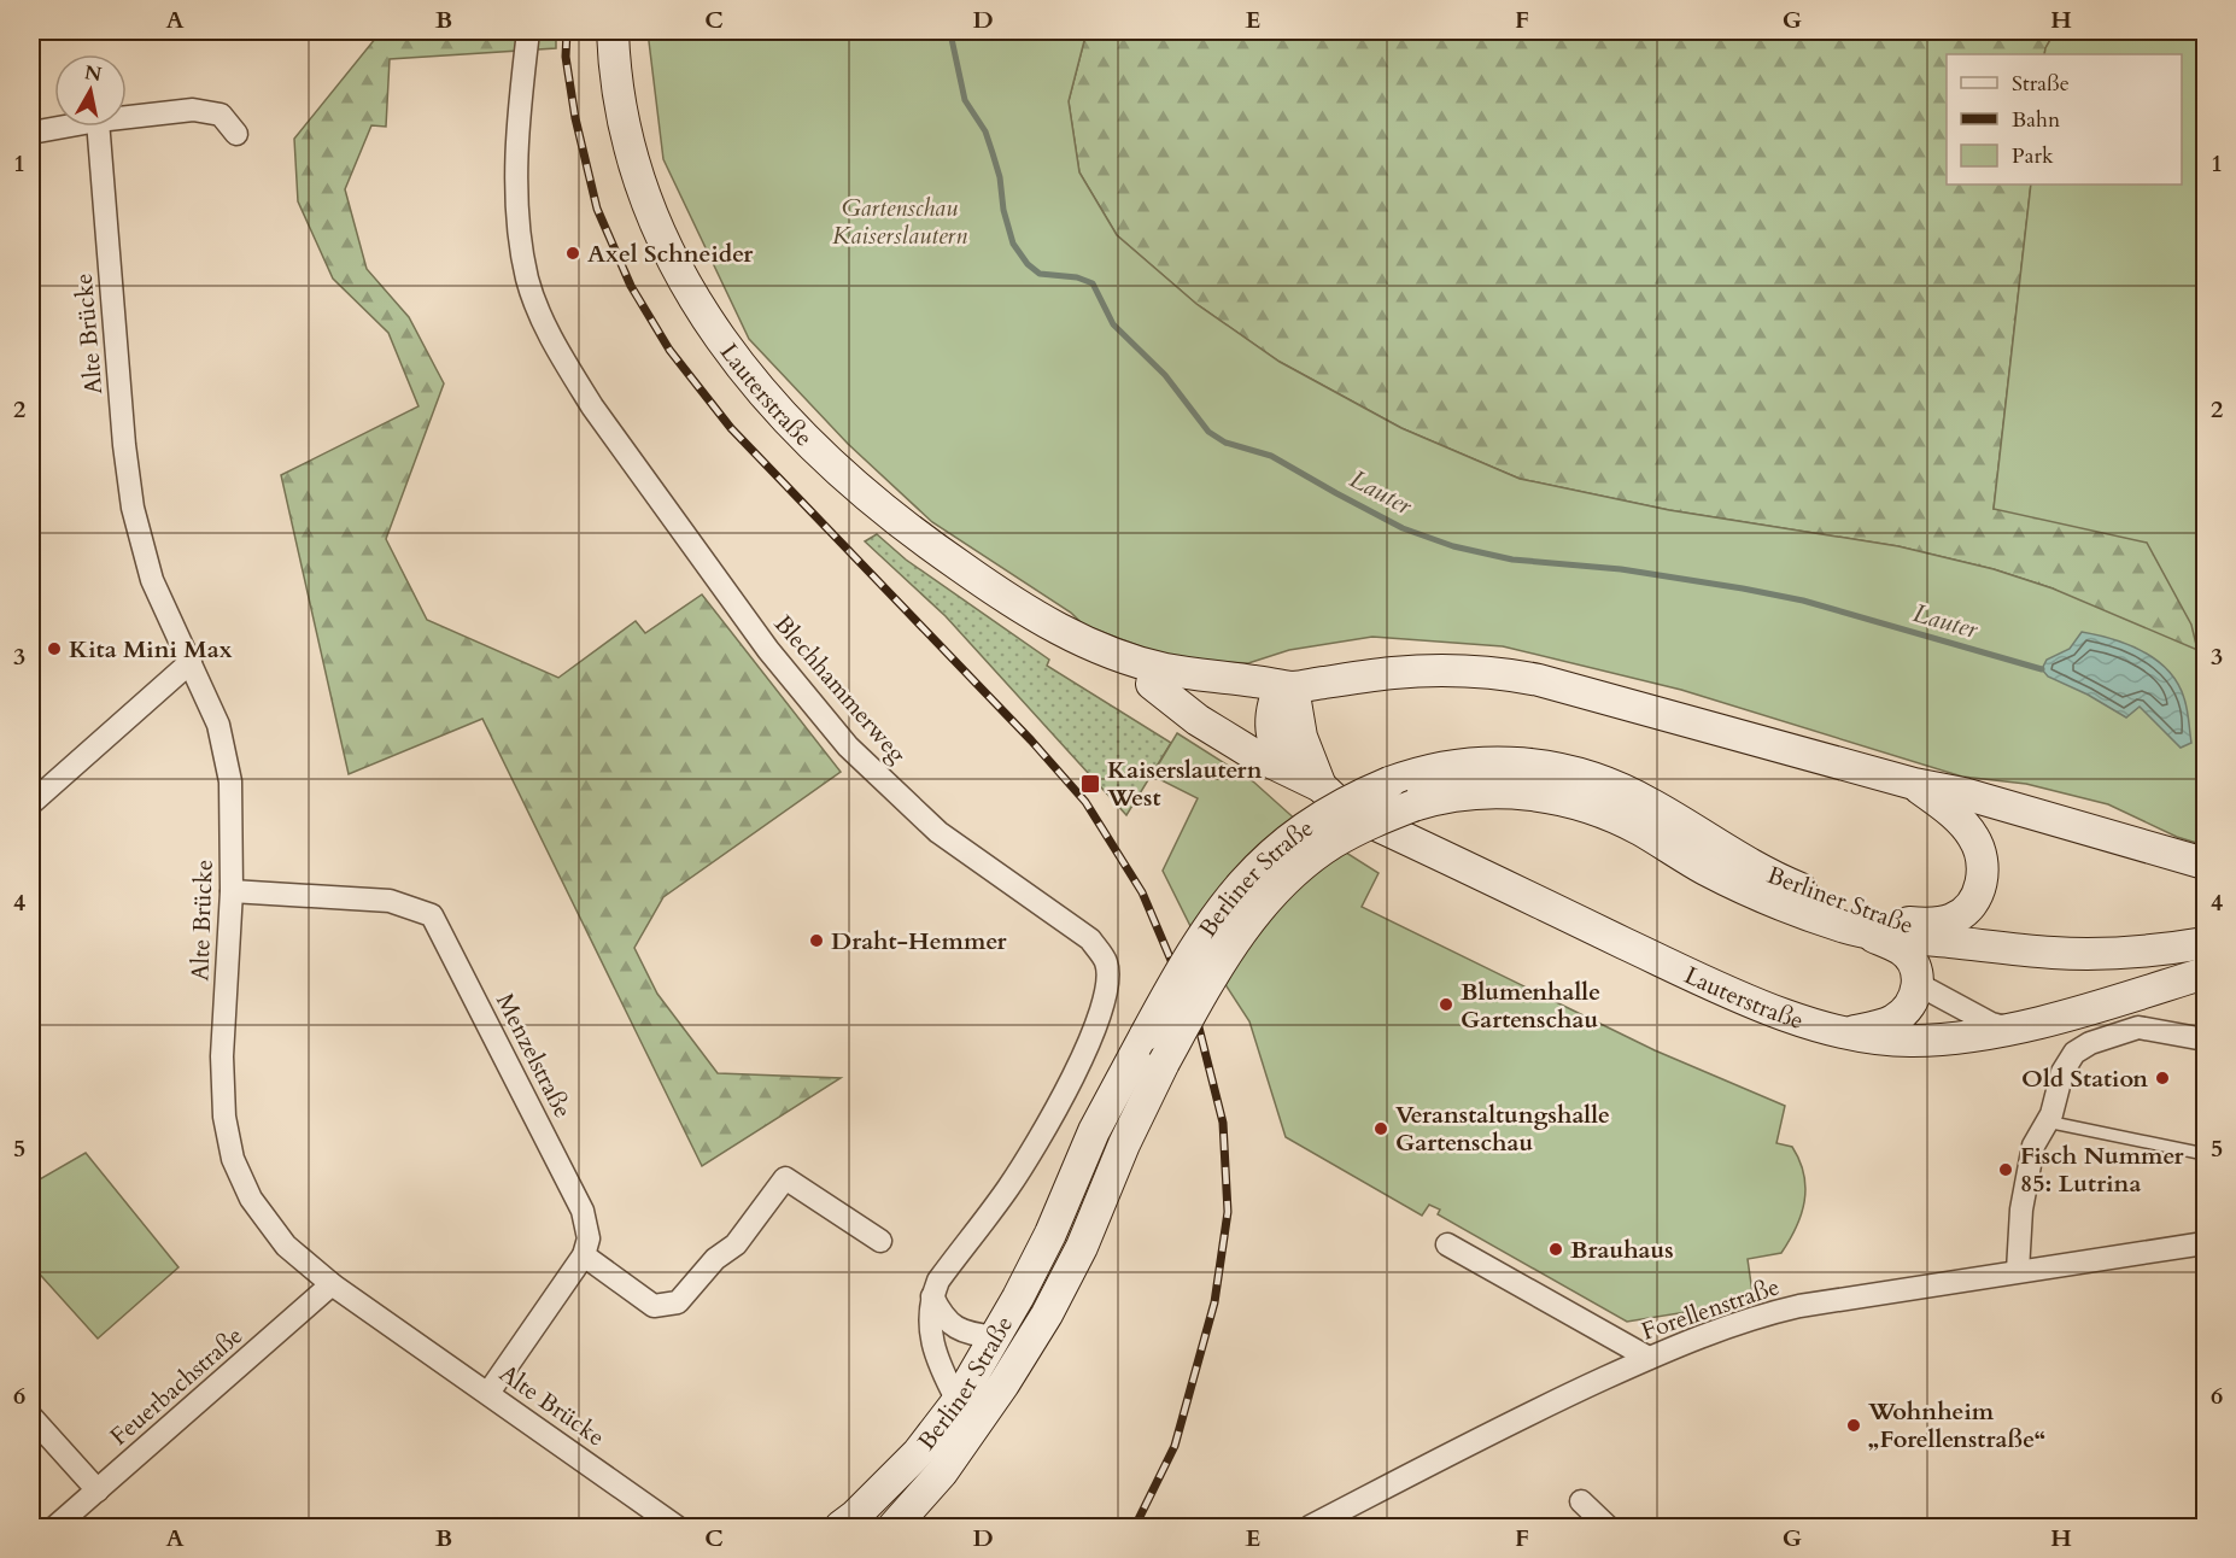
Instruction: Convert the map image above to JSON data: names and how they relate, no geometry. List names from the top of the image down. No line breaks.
{"streets":{"main road":["Lauterstraße","Berliner Straße"],"street":["Alte Brücke","Blechhammerweg","Menzelstraße","Forellenstraße","Feuerbachstraße"]},"crossings":[["Alte Brücke","Menzelstraße"],["Alte Brücke","Feuerbachstraße"],["Blechhammerweg","Berliner Straße"]],"water":["Lauter"],"parks":["Gartenschau Kaiserslautern"],"places":{"other":["Axel Schneider","Kita Mini Max","Draht-Hemmer","Blumenhalle Gartenschau","Old Station","Veranstaltungshalle Gartenschau","Fisch Nummer 85: Lutrina","Brauhaus","Wohnheim „Forellenstraße“"],"transit":["Kaiserslautern West"]},"legend":["Straße","Bahn","Park"],"north":"top","grid":{"columns":["A","B","C","D","E","F","G","H"],"rows":["1","2","3","4","5","6"]}}
